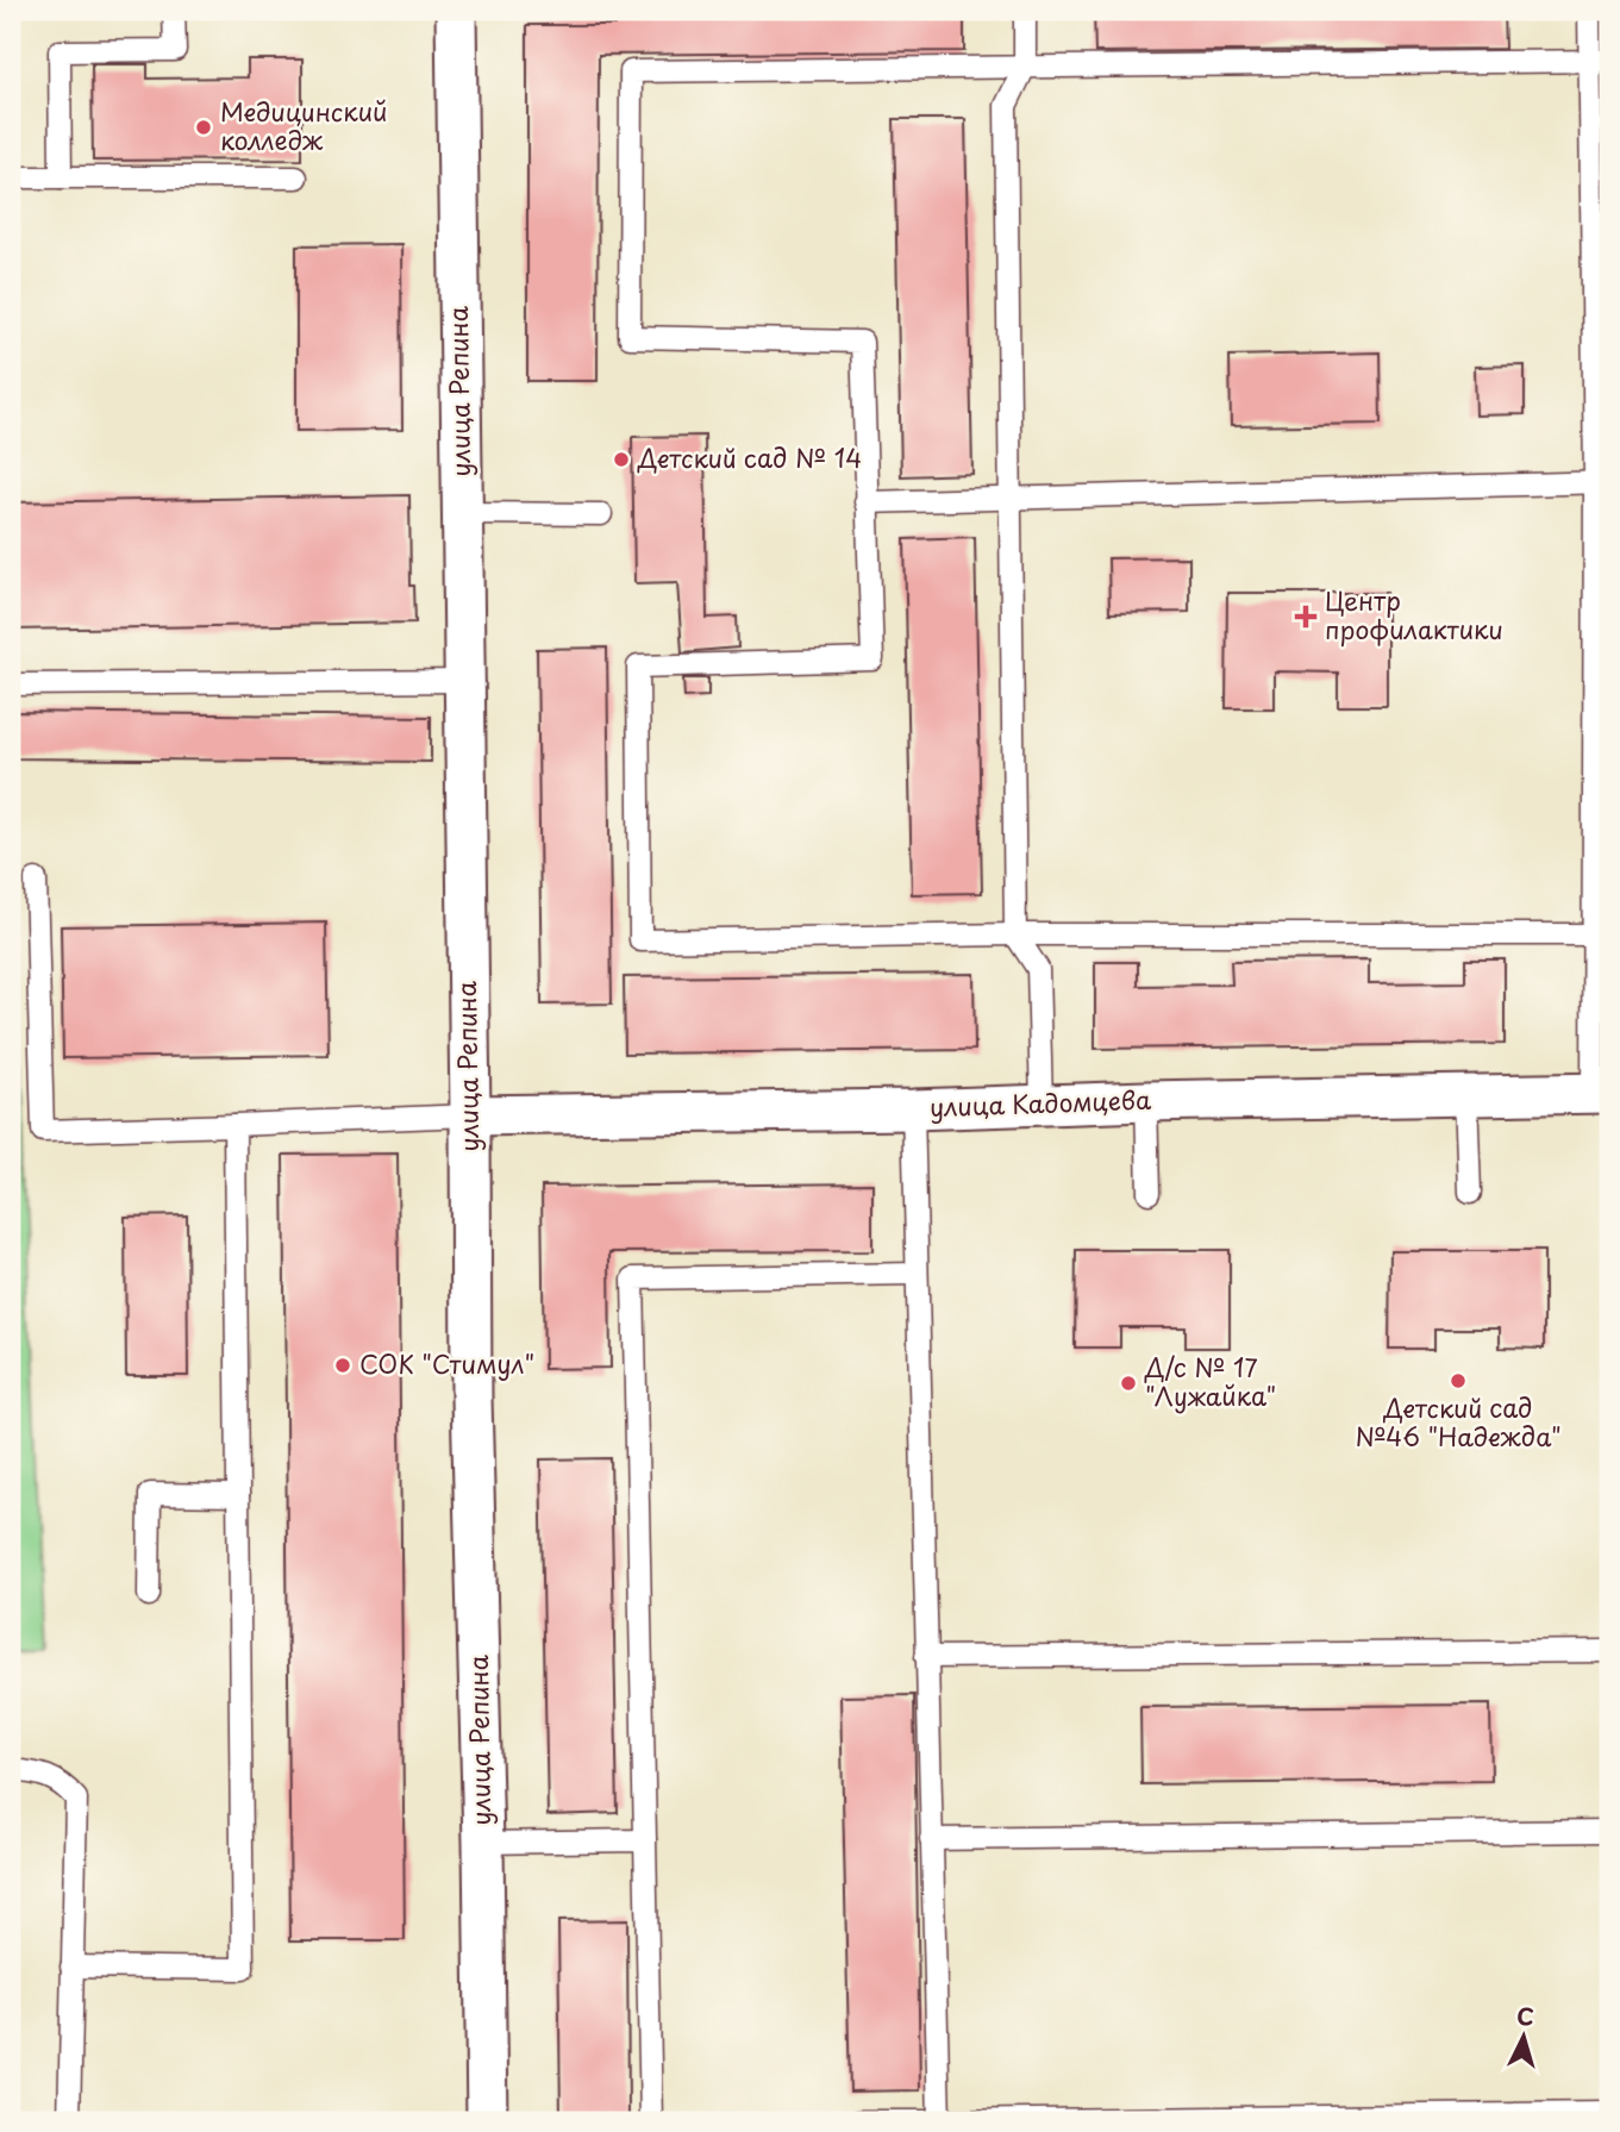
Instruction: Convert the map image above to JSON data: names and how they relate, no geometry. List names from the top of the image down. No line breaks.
{"streets":{"street":["улица Репина","улица Кадомцева"]},"crossings":[["улица Репина","улица Кадомцева"]],"places":{"other":["Медицинский колледж","Детский сад № 14","СОК \"Стимул\"","Детский сад №46 \"Надежда\"","Д/с № 17 \"Лужайка\""],"health":["Центр профилактики"]},"north":"top"}
